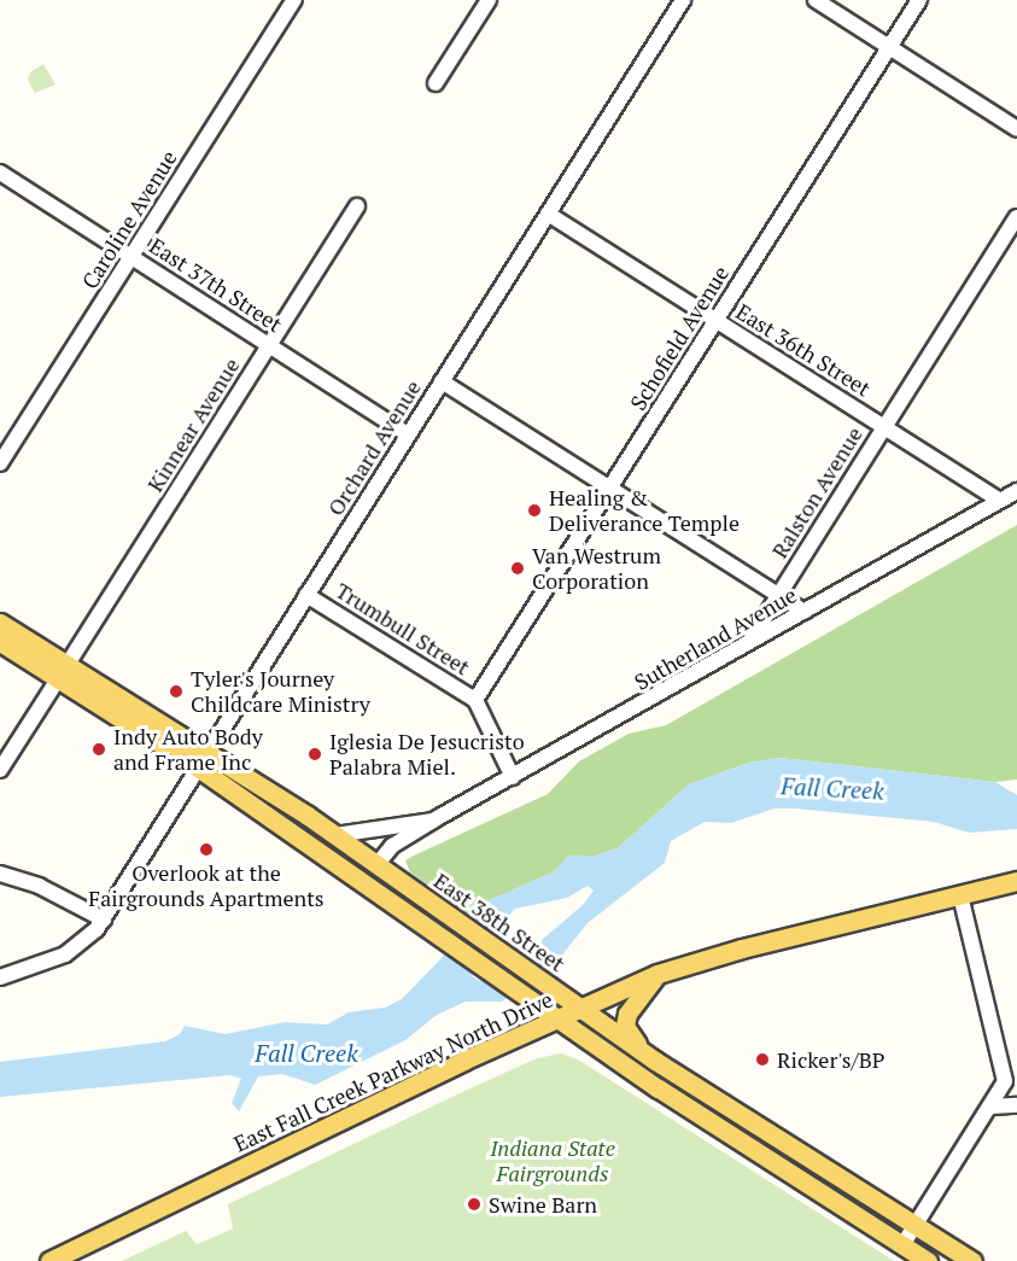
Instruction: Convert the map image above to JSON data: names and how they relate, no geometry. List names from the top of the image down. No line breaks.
{"streets":{"main road":["East 38th Street","East Fall Creek Parkway North Drive"],"street":["Caroline Avenue","East 37th Street","Schofield Avenue","East 36th Street","Kinnear Avenue","Orchard Avenue","Ralston Avenue","Trumbull Street","Sutherland Avenue"]},"crossings":[["Caroline Avenue","East 37th Street"],["East 37th Street","Kinnear Avenue"],["East 37th Street","Orchard Avenue"],["Schofield Avenue","East 36th Street"],["Schofield Avenue","Trumbull Street"],["East 36th Street","Orchard Avenue"],["East 36th Street","Ralston Avenue"],["East 36th Street","Sutherland Avenue"],["Kinnear Avenue","East 38th Street"],["Orchard Avenue","Trumbull Street"],["Orchard Avenue","East 38th Street"],["Ralston Avenue","Sutherland Avenue"],["Trumbull Street","Sutherland Avenue"],["Sutherland Avenue","East 38th Street"],["East 38th Street","East Fall Creek Parkway North Drive"]],"water":["Fall Creek"],"parks":["Indiana State Fairgrounds"],"places":["Healing & Deliverance Temple","Van Westrum Corporation","Tyler's Journey Childcare Ministry","Indy Auto Body and Frame Inc","Iglesia De Jesucristo Palabra Miel.","Overlook at the Fairgrounds Apartments","Ricker's/BP","Swine Barn"]}
